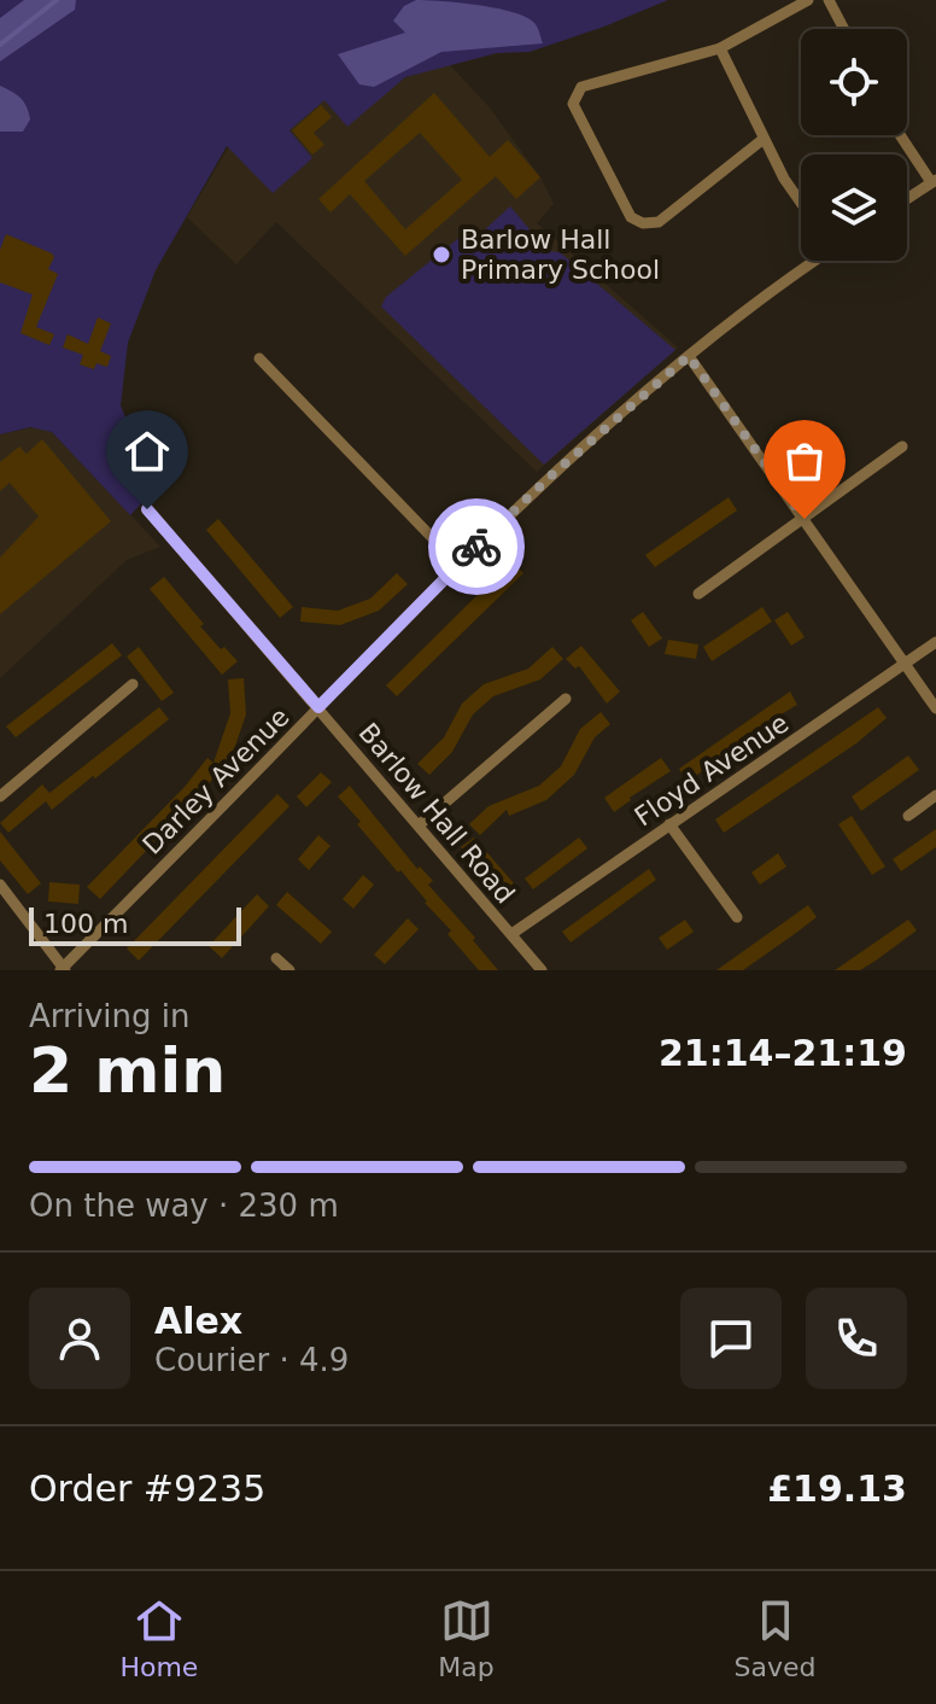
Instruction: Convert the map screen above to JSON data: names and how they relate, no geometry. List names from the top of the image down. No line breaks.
{"streets":{"street":["Floyd Avenue","Darley Avenue","Barlow Hall Road"]},"crossings":[["Floyd Avenue","Barlow Hall Road"],["Darley Avenue","Barlow Hall Road"]],"places":["Barlow Hall Primary School"],"scale_bar":"100 m","page":{"scale":"100 m","heading":["2 min","Arriving in","21:14–21:19"],"panel":["Alex","Courier · 4.9","Order #9235","£19.13"],"bar":"On the way · 230 m","tabs":["Home","Map","Saved"]}}
